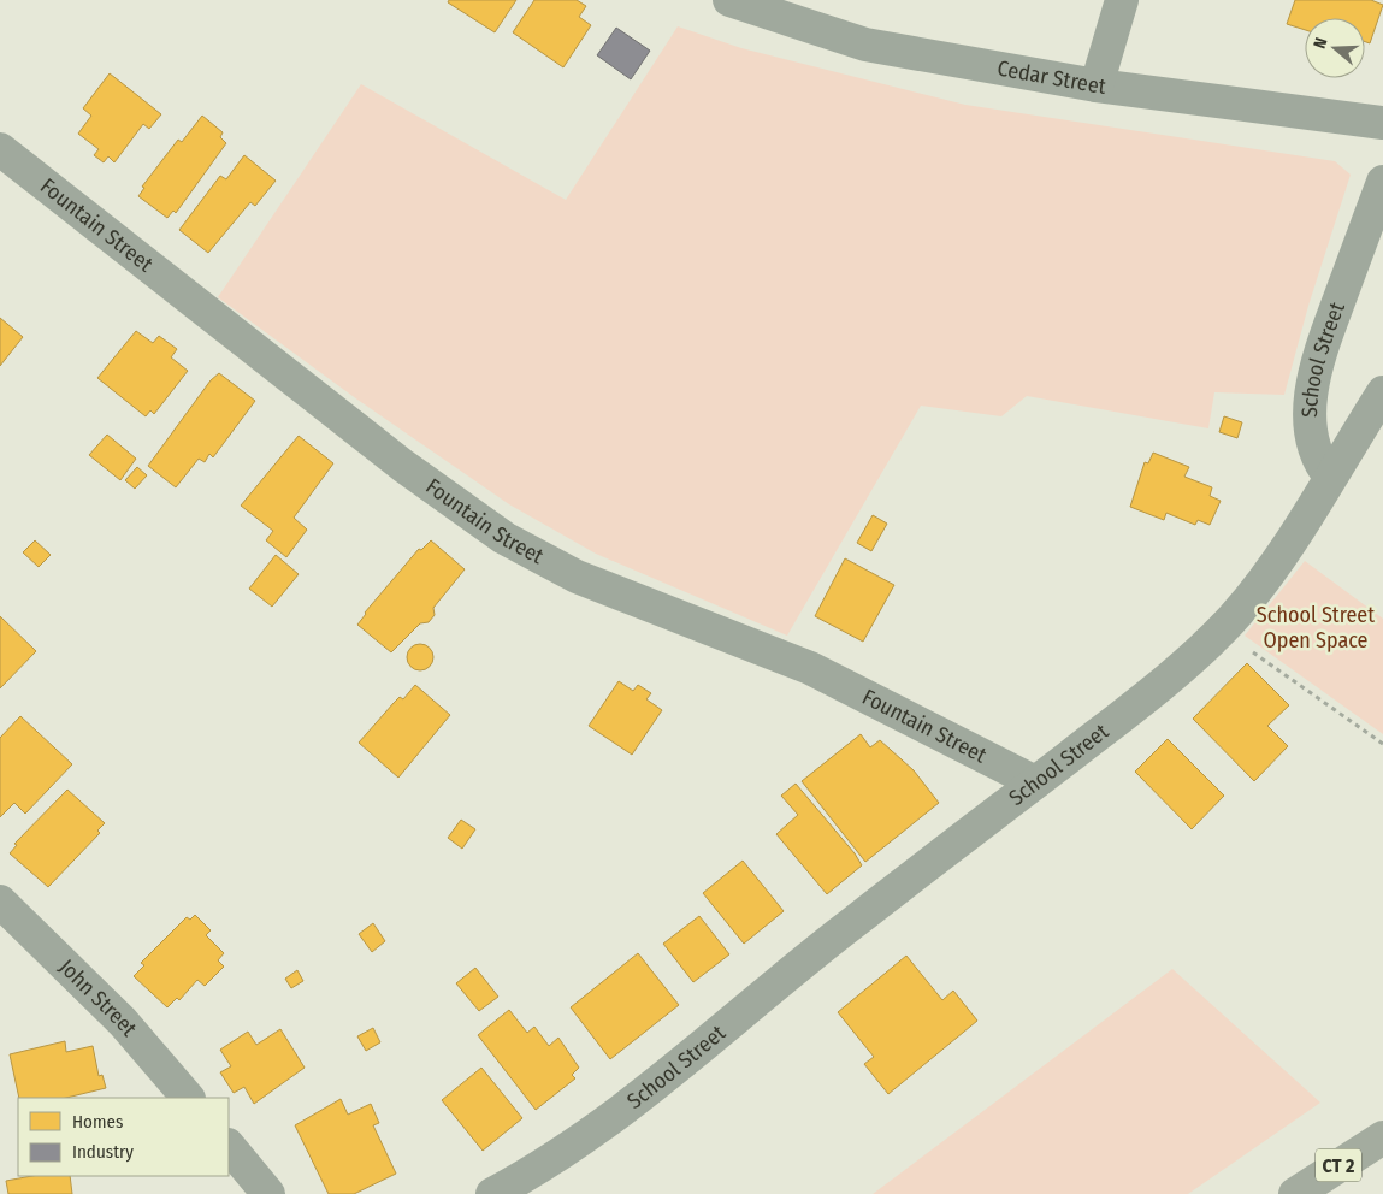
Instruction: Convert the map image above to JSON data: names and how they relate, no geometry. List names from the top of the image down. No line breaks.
{"streets":{"highway":["CT 2"],"street":["Cedar Street","Fountain Street","School Street","John Street"]},"crossings":[["Fountain Street","School Street"]],"parks":["School Street Open Space"],"legend":["Homes","Industry"],"north":"left"}
